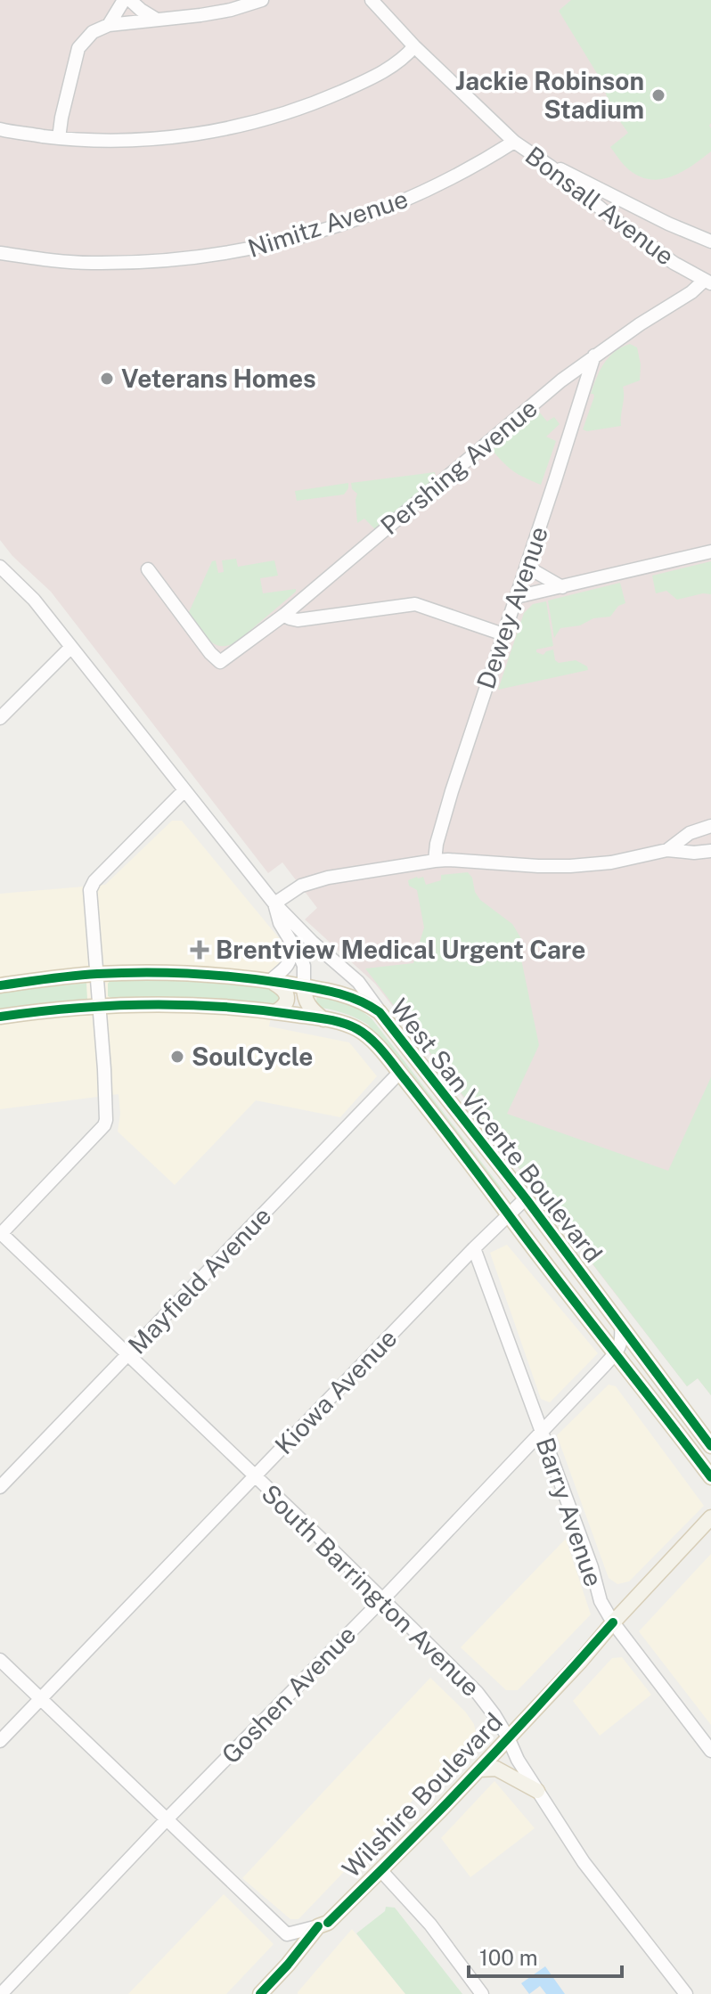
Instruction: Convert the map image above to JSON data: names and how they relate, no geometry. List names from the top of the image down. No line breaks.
{"streets":{"main road":["West San Vicente Boulevard","Wilshire Boulevard"],"street":["Bonsall Avenue","Nimitz Avenue","Pershing Avenue","Dewey Avenue","Mayfield Avenue","Kiowa Avenue","Barry Avenue","South Barrington Avenue","Goshen Avenue"]},"crossings":[["Bonsall Avenue","Nimitz Avenue"],["Bonsall Avenue","Pershing Avenue"],["Pershing Avenue","Dewey Avenue"],["West San Vicente Boulevard","Mayfield Avenue"],["West San Vicente Boulevard","Kiowa Avenue"],["West San Vicente Boulevard","Goshen Avenue"],["Mayfield Avenue","South Barrington Avenue"],["Kiowa Avenue","Barry Avenue"],["Kiowa Avenue","South Barrington Avenue"],["Barry Avenue","Goshen Avenue"],["Barry Avenue","Wilshire Boulevard"],["South Barrington Avenue","Goshen Avenue"],["South Barrington Avenue","Wilshire Boulevard"]],"places":{"other":["Jackie Robinson Stadium","Veterans Homes","SoulCycle"],"health":["Brentview Medical Urgent Care"]},"scale_bar":"100 m"}
